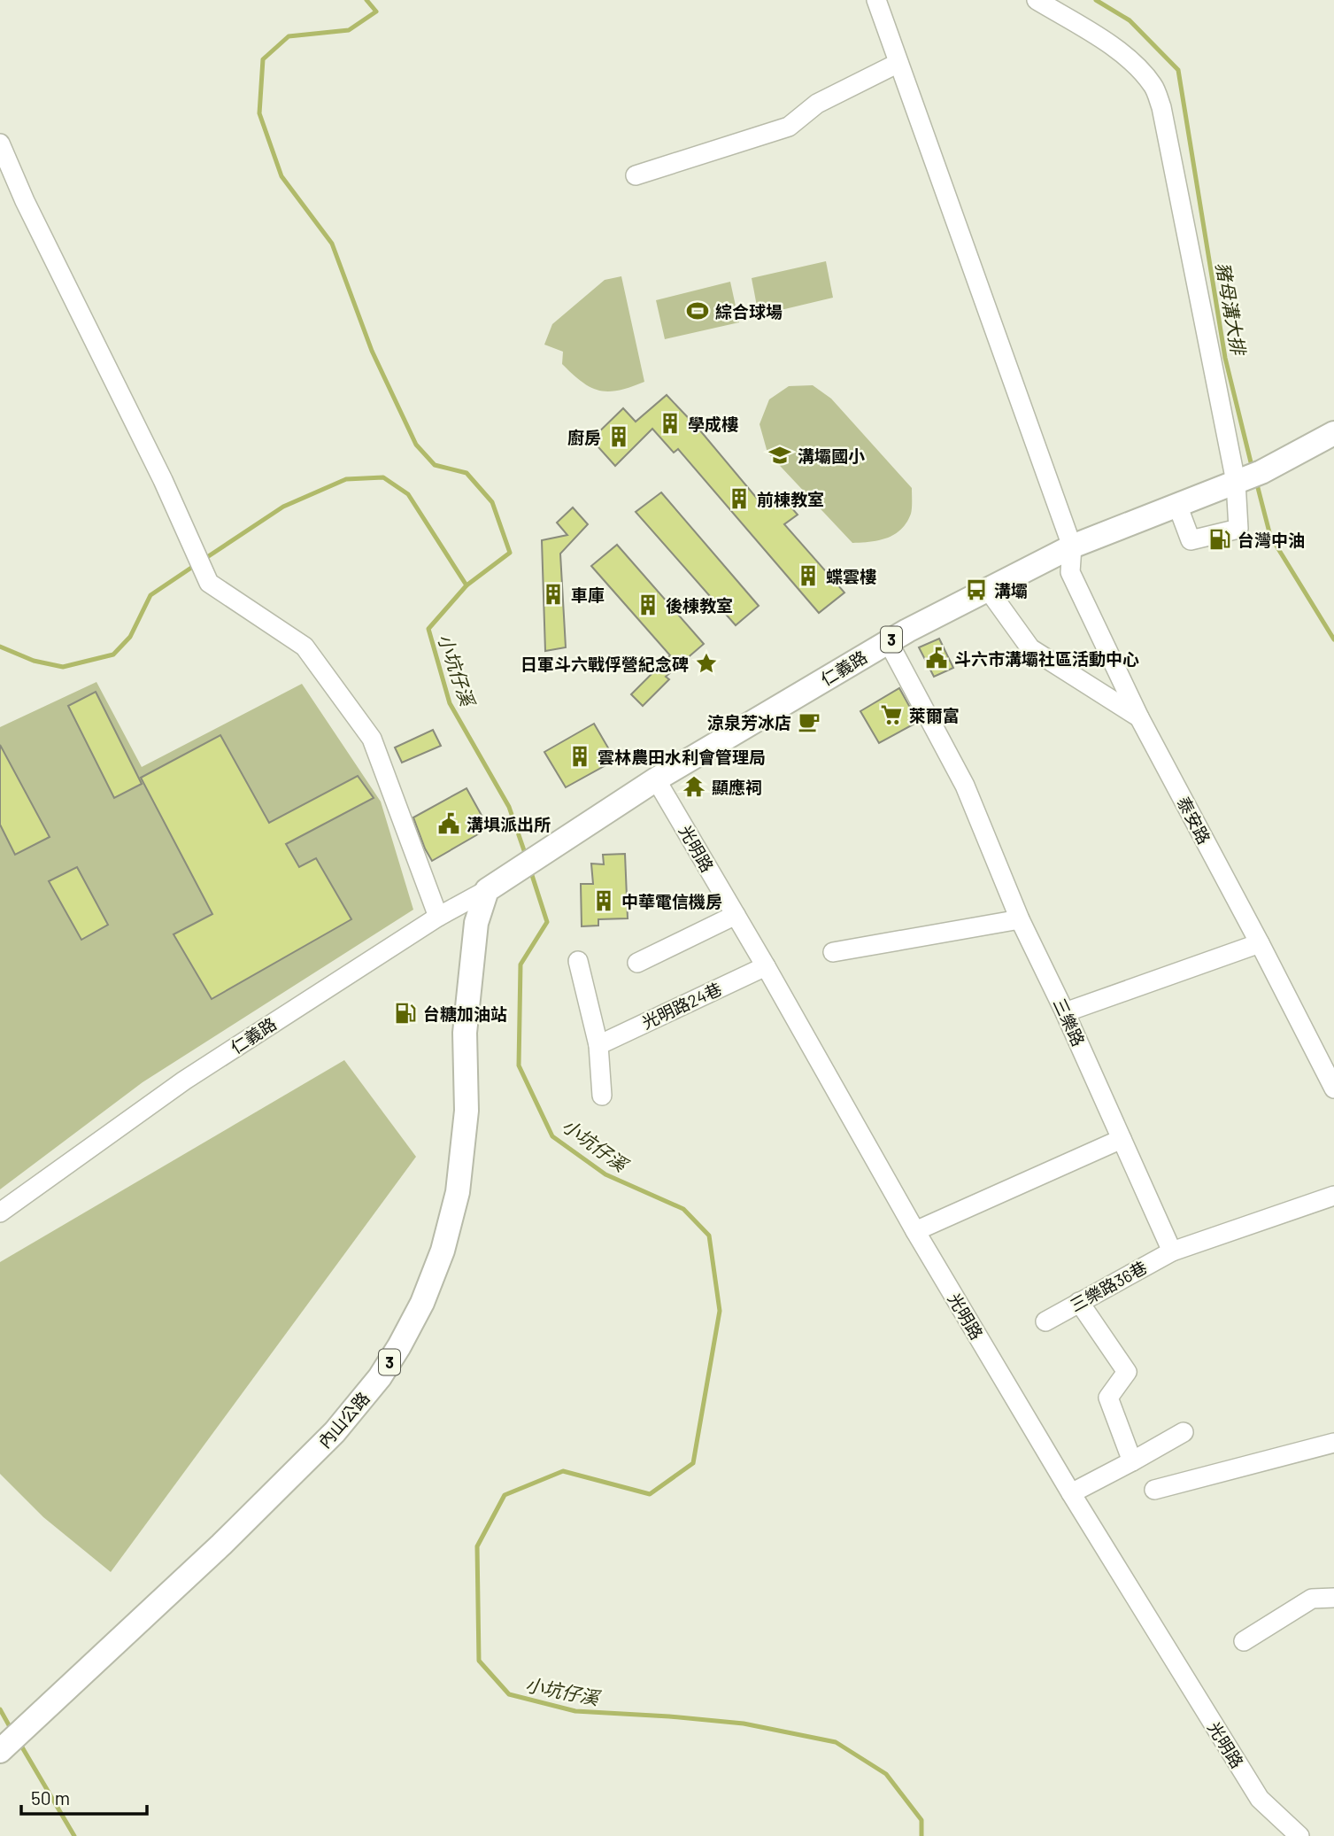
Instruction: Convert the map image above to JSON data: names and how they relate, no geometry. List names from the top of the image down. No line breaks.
{"streets":{"main road":["3","仁義路","內山公路"],"street":["泰安路","光明路","光明路24巷","三樂路","三樂路36巷"]},"crossings":[["3","仁義路"],["仁義路","泰安路"],["仁義路","光明路"],["仁義路","三樂路"],["仁義路","內山公路"],["光明路","光明路24巷"],["三樂路","三樂路36巷"]],"water":["豬母溝大排","小坑仔溪"],"places":{"sports":["綜合球場"],"building":["學成樓","廚房","前棟教室","蝶雲樓","車庫","後棟教室","雲林農田水利會管理局","中華電信機房"],"school or university":["溝壩國小"],"fuel station":["台灣中油","台糖加油站"],"bus stop":["溝壩"],"public building":["斗六市溝壩社區活動中心","溝埧派出所"],"place":["日軍斗六戰俘營紀念碑"],"supermarket":["萊爾富"],"cafe":["涼泉芳冰店"],"temple":["顯應祠"]},"scale_bar":"50 m"}
